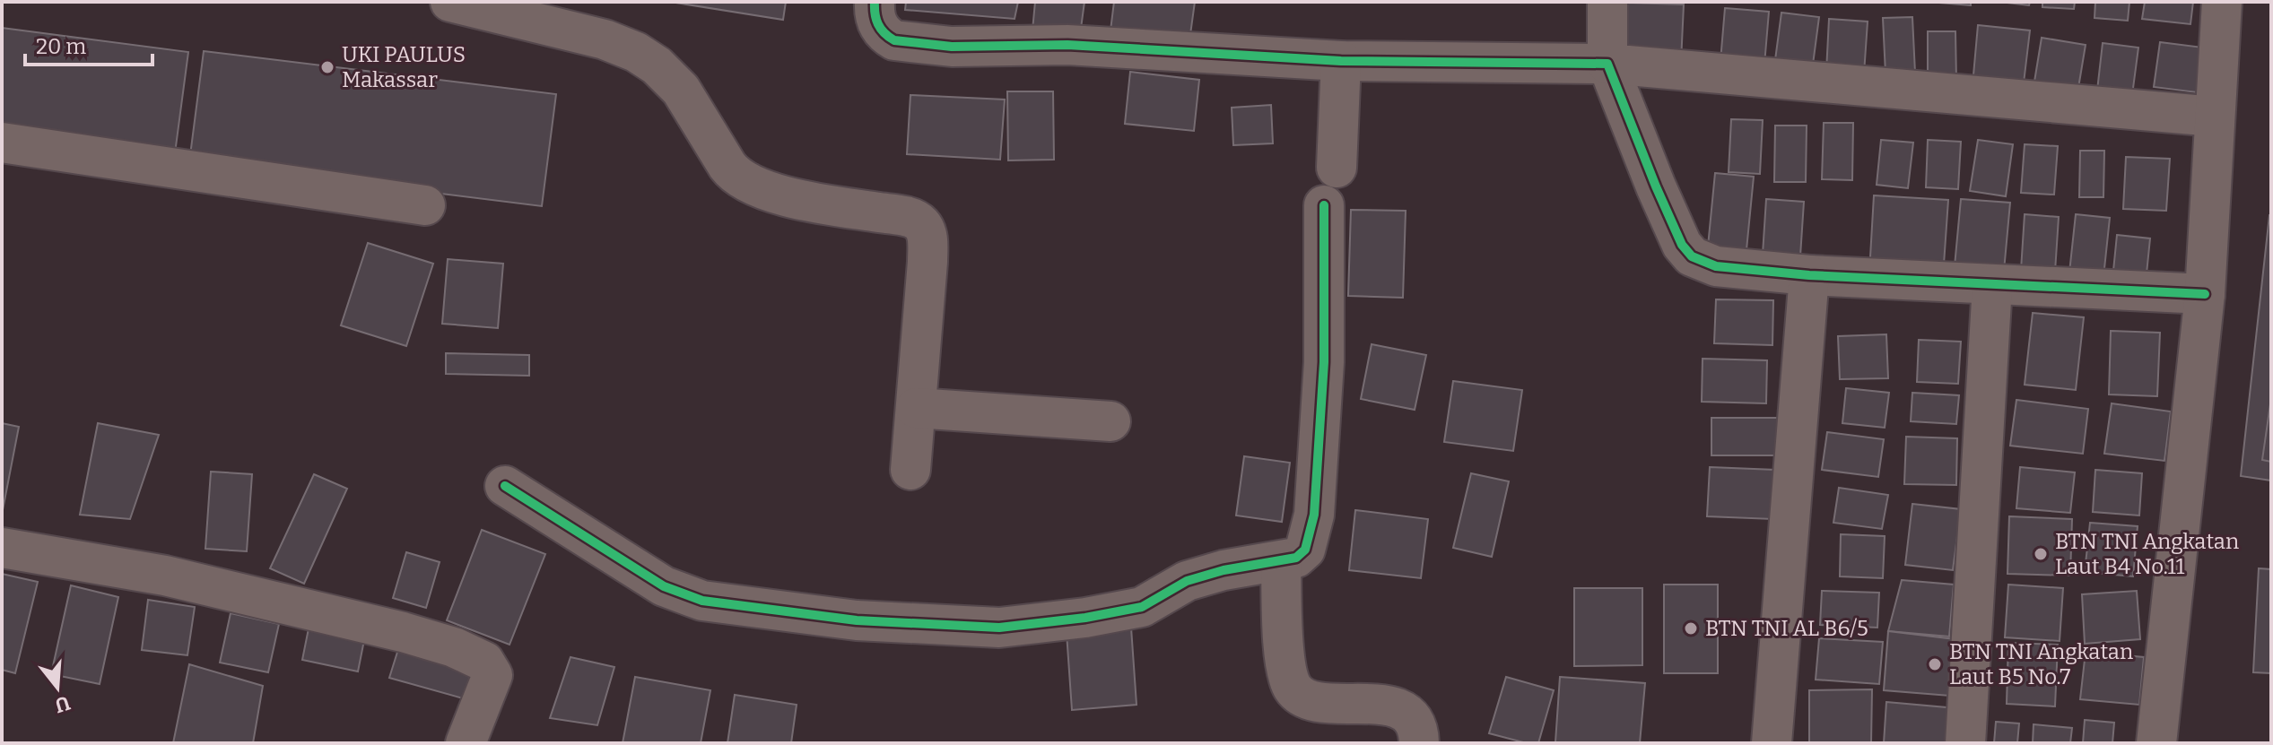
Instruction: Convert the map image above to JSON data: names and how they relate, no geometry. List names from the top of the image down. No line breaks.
{"places":["UKI PAULUS Makassar","BTN TNI Angkatan Laut B4 No.11","BTN TNI AL B6/5","BTN TNI Angkatan Laut B5 No.7"],"scale_bar":"20 m","north":"bottom"}
